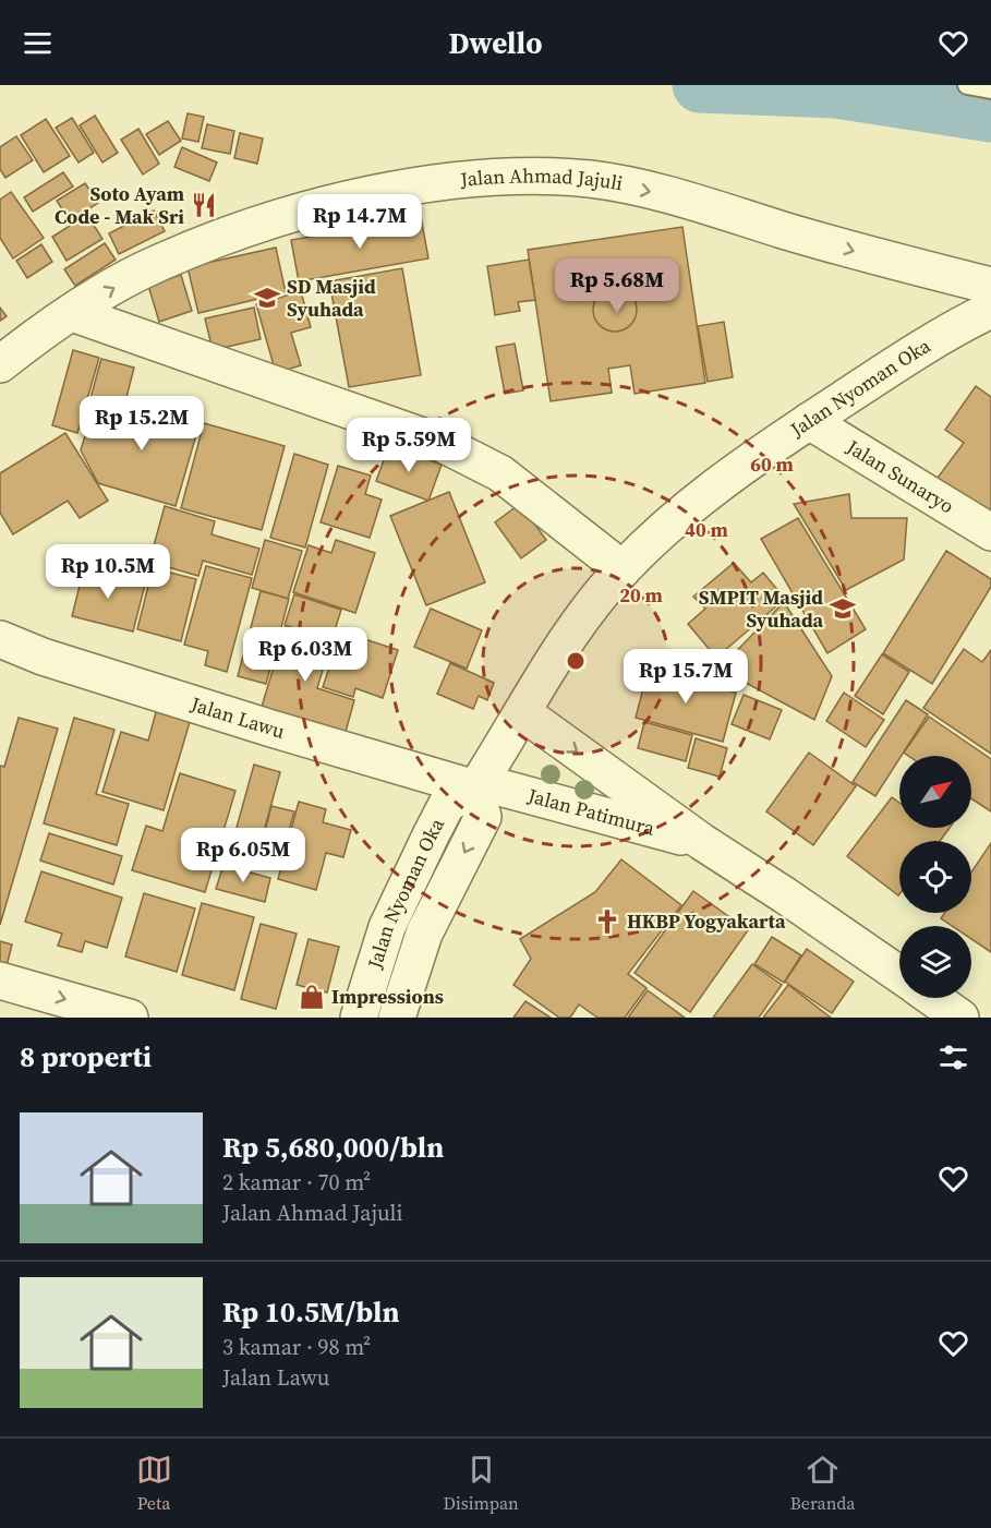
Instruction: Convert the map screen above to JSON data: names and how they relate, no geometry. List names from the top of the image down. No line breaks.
{"streets":{"street":["Jalan Ahmad Jajuli","Jalan Nyoman Oka","Jalan Sunaryo","Jalan Lawu","Jalan Patimura"]},"crossings":[["Jalan Nyoman Oka","Jalan Sunaryo"],["Jalan Nyoman Oka","Jalan Lawu"],["Jalan Nyoman Oka","Jalan Patimura"],["Jalan Lawu","Jalan Patimura"]],"one_way":["Jalan Ahmad Jajuli"],"places":{"restaurant":["Soto Ayam Code - Mak Sri"],"school or university":["SD Masjid Syuhada","SMPIT Masjid Syuhada"],"church":["HKBP Yogyakarta"],"shop":["Impressions"]},"north":"top right","page":{"header":"Dwello","price":["Rp 14.7M","Rp 5.68M","Rp 15.2M","Rp 5.59M","Rp 10.5M","Rp 6.03M","Rp 15.7M","Rp 6.05M"],"heading":"8 properti","list":[{"name":"Rp 5,680,000/bln","note":"2 kamar · 70 m² · Jalan Ahmad Jajuli"},{"name":"Rp 10.5M/bln","note":"3 kamar · 98 m² · Jalan Lawu"}],"tabs":["Peta","Disimpan","Beranda"]},"rings":["60 m","40 m","20 m"]}
